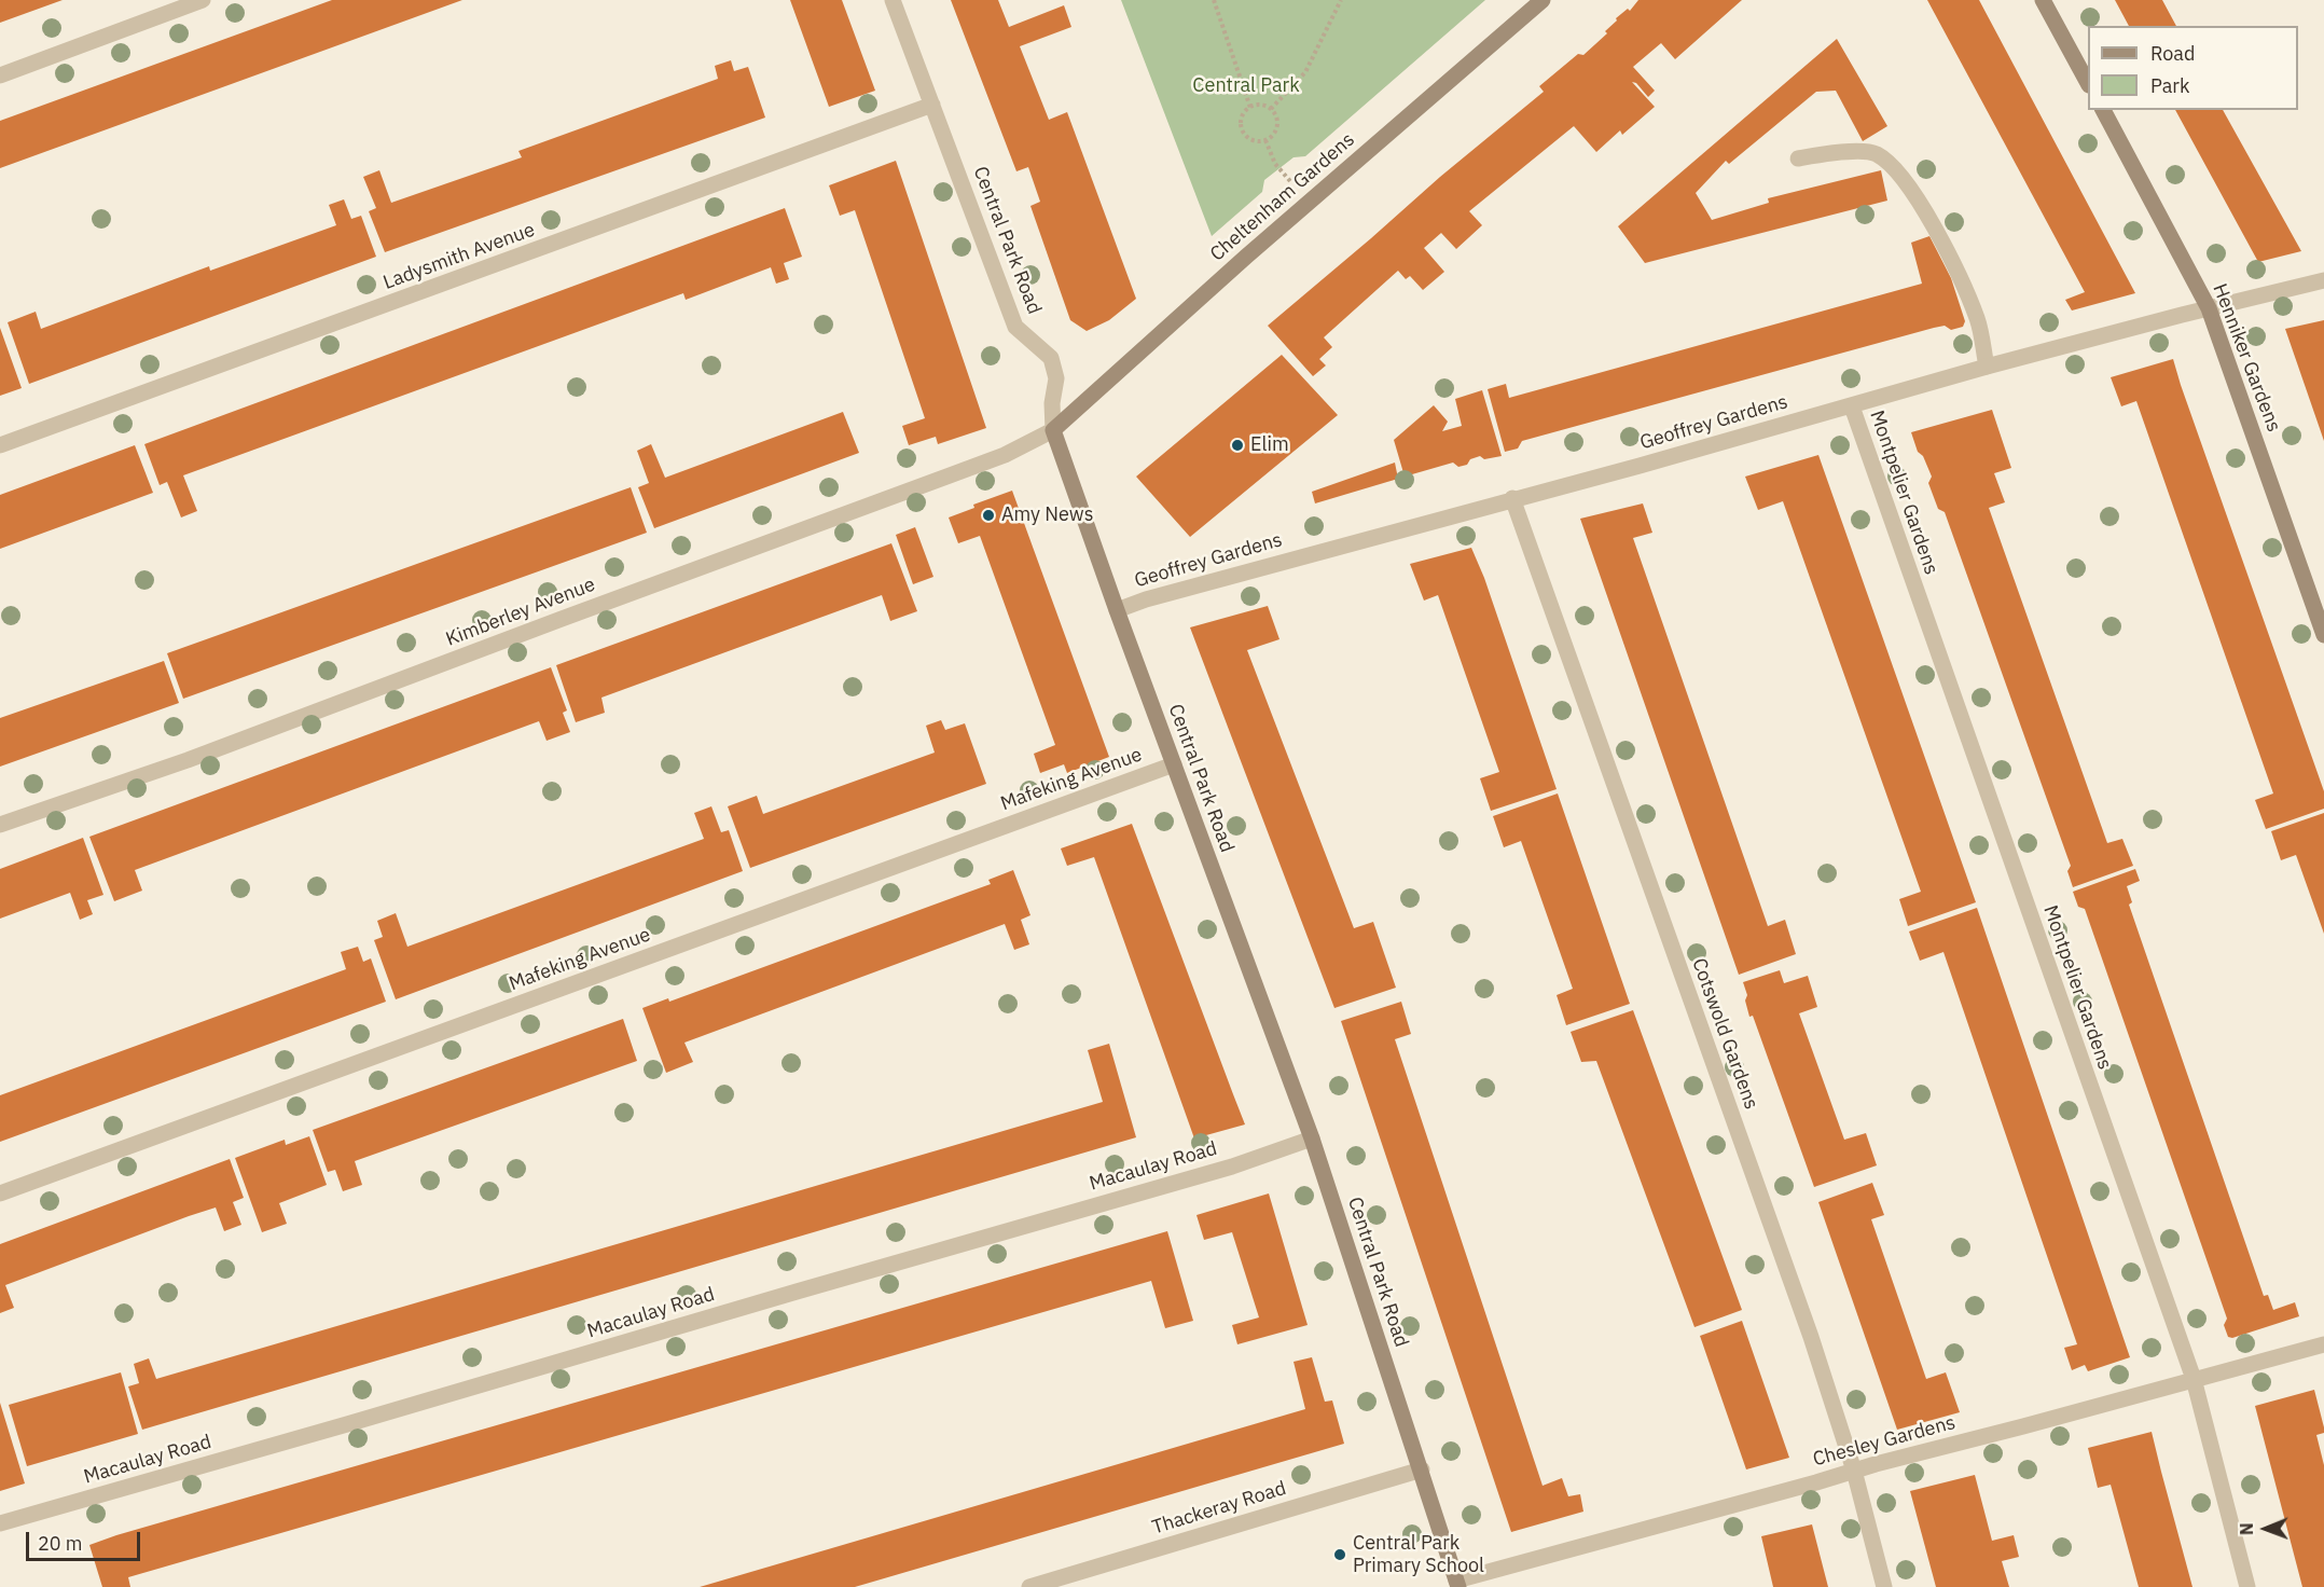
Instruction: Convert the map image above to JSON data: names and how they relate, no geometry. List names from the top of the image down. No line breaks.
{"streets":{"main road":["Cheltenham Gardens","Central Park Road","Henniker Gardens"],"street":["Ladysmith Avenue","Geoffrey Gardens","Montpelier Gardens","Kimberley Avenue","Mafeking Avenue","Cotswold Gardens","Macaulay Road","Chesley Gardens","Thackeray Road"]},"crossings":[["Cheltenham Gardens","Central Park Road"],["Cheltenham Gardens","Kimberley Avenue"],["Central Park Road","Ladysmith Avenue"],["Central Park Road","Geoffrey Gardens"],["Central Park Road","Kimberley Avenue"],["Central Park Road","Mafeking Avenue"],["Central Park Road","Macaulay Road"],["Central Park Road","Chesley Gardens"],["Central Park Road","Thackeray Road"],["Henniker Gardens","Geoffrey Gardens"],["Geoffrey Gardens","Montpelier Gardens"],["Geoffrey Gardens","Cotswold Gardens"],["Montpelier Gardens","Chesley Gardens"],["Cotswold Gardens","Chesley Gardens"]],"parks":["Central Park"],"places":["Elim","Amy News","Central Park Primary School"],"legend":["Road","Park"],"scale_bar":"20 m","north":"left"}
